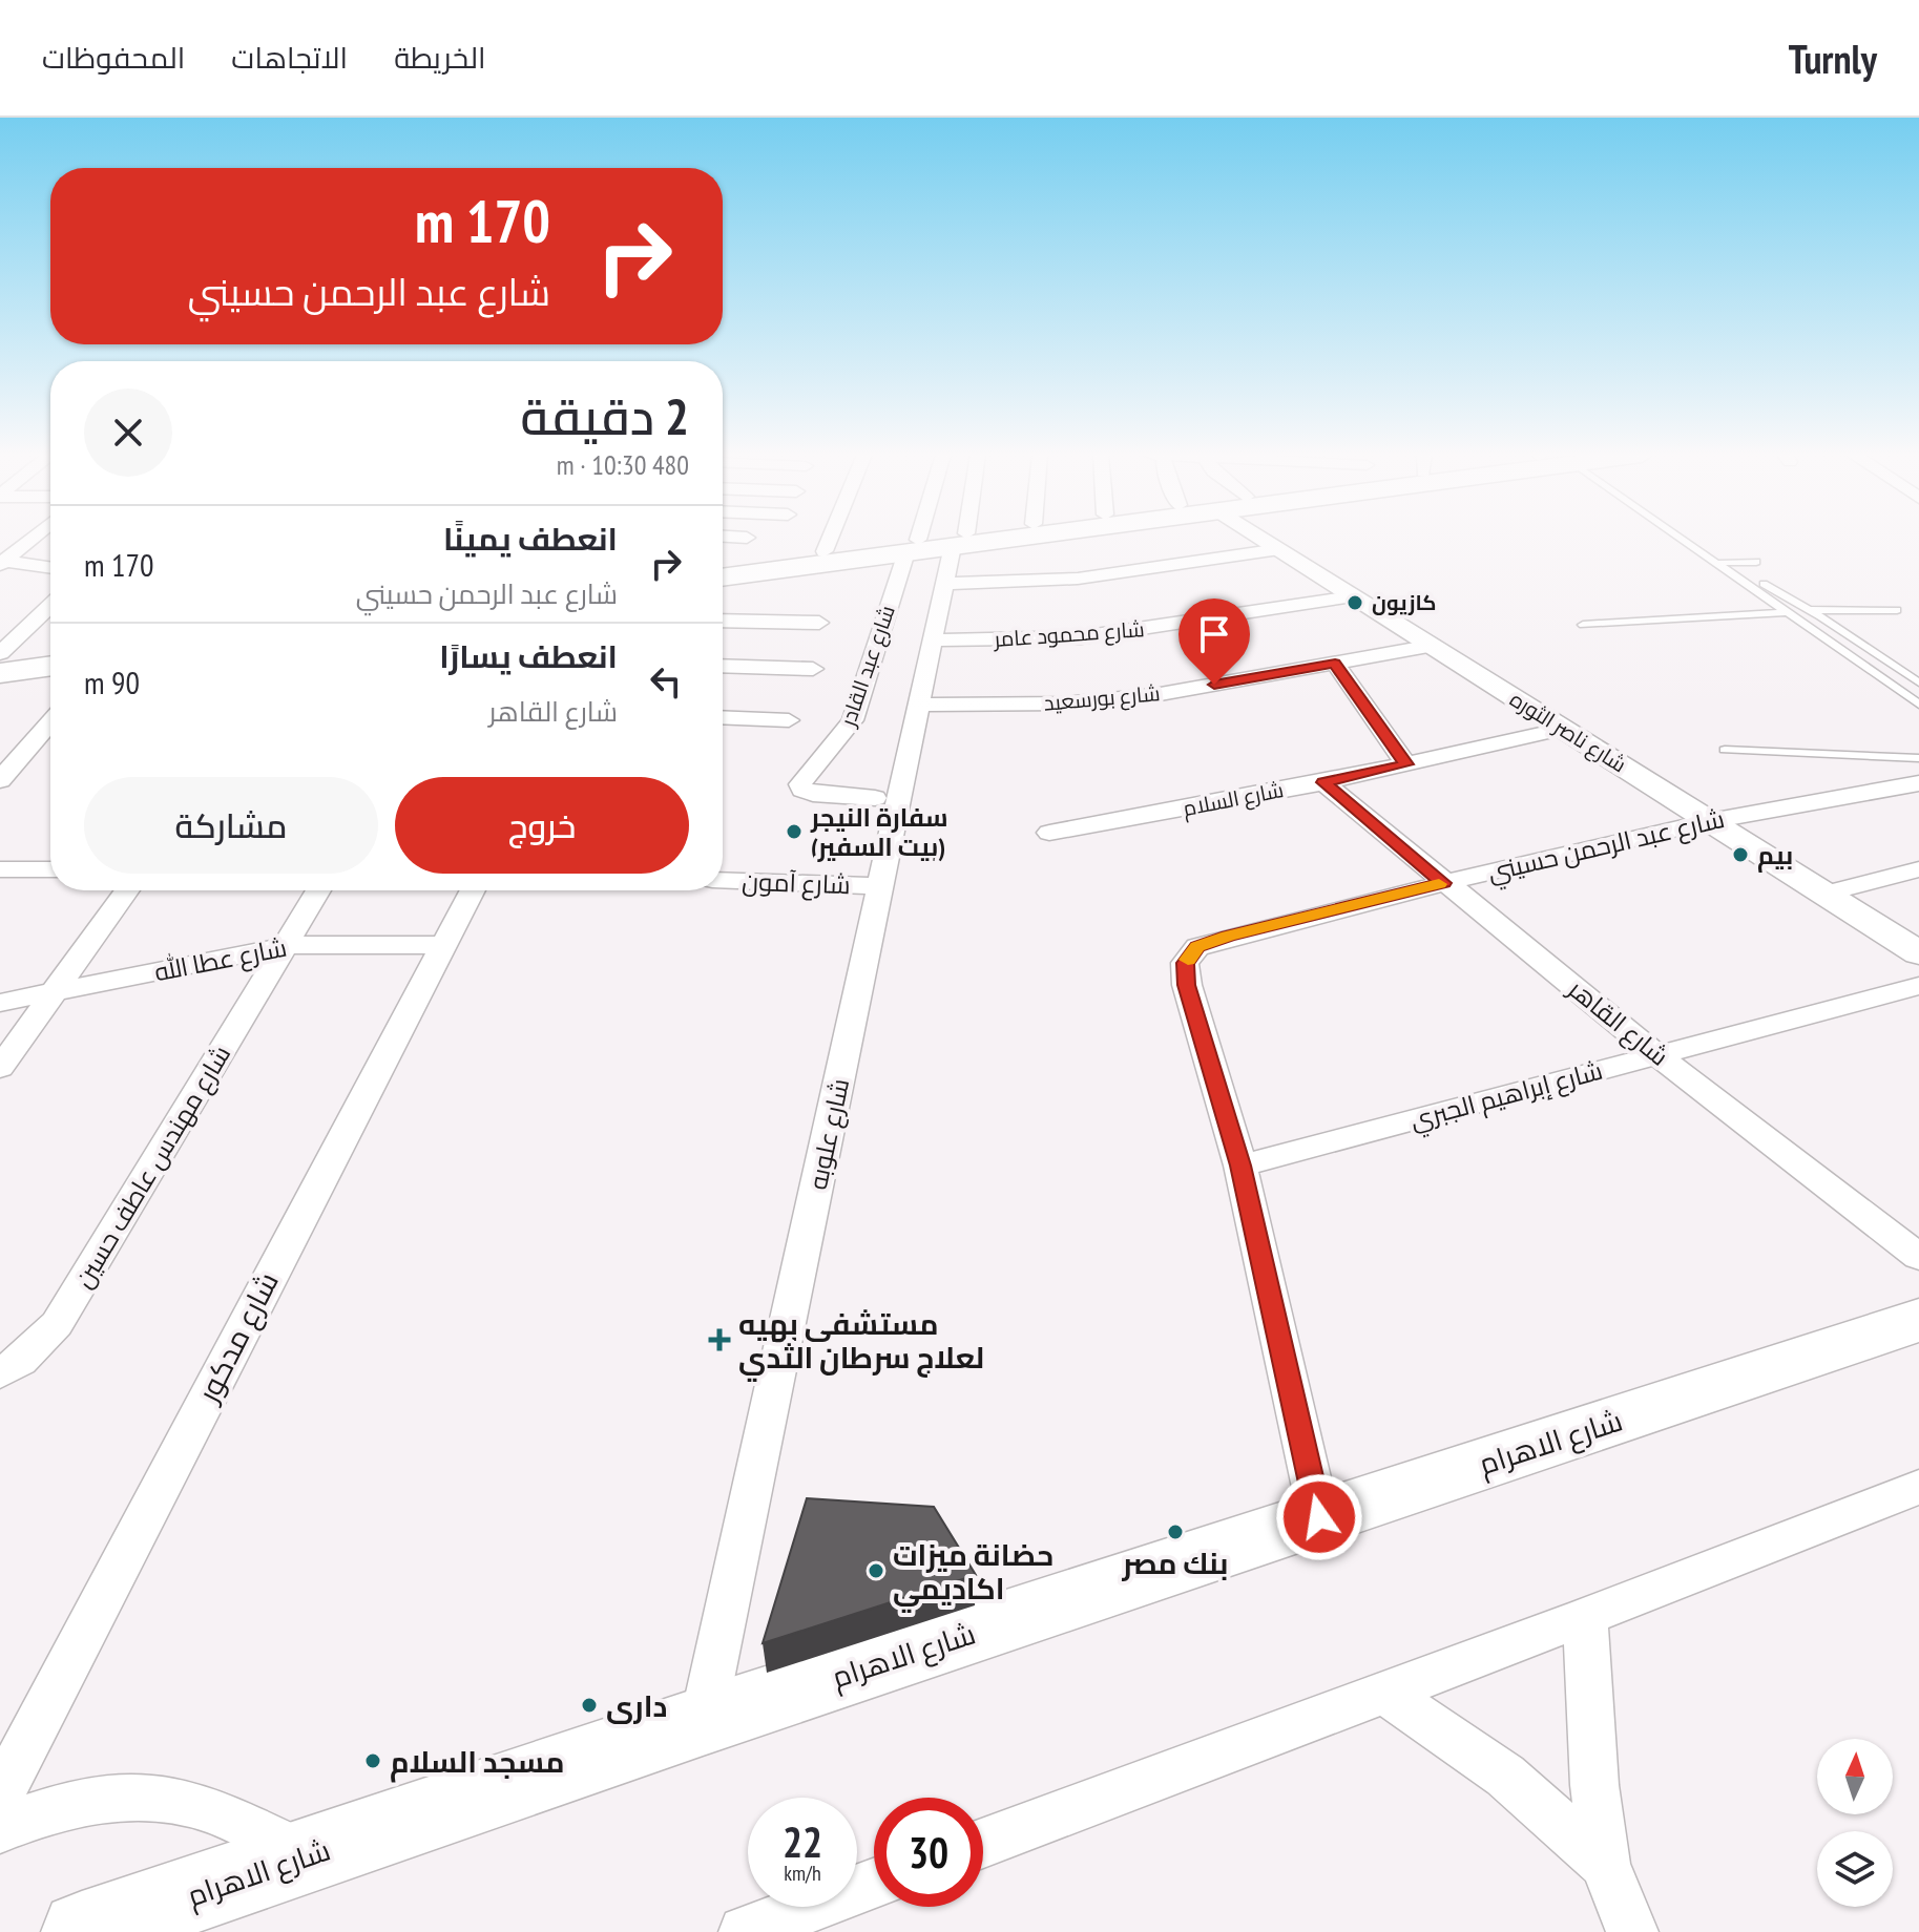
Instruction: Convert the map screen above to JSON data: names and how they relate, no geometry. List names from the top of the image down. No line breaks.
{"streets":{"main road":["شارع الاهرام"],"street":["شارع محمود عامر","شارع عبد القادر","شارع بورسعيد","شارع ناصر الثوره","شارع السلام","شارع عبد الرحمن حسيني","شارع آمون","شارع عطا الله","شارع القاهر","شارع إبراهيم الجبري","شارع علوبه","شارع مهندس عاطف حسين","شارع مدكور"]},"crossings":[["شارع محمود عامر","شارع ناصر الثوره"],["شارع محمود عامر","شارع علوبه"],["شارع بورسعيد","شارع ناصر الثوره"],["شارع بورسعيد","شارع علوبه"],["شارع ناصر الثوره","شارع السلام"],["شارع ناصر الثوره","شارع عبد الرحمن حسيني"],["شارع السلام","شارع القاهر"],["شارع عبد الرحمن حسيني","شارع القاهر"],["شارع عبد الرحمن حسيني","شارع إبراهيم الجبري"],["شارع آمون","شارع علوبه"],["شارع عطا الله","شارع مهندس عاطف حسين"],["شارع عطا الله","شارع مدكور"],["شارع القاهر","شارع إبراهيم الجبري"],["شارع علوبه","شارع الاهرام"]],"places":{"other":["كازيون","سفارة النيجر (بيت السفير)","بيم","بنك مصر","حضانة ميزات اكاديمي","دارى","مسجد السلام"],"health":["مستشفى بهيه لعلاج سرطان الثدي"]},"north":"top","page":{"header":"Turnly","nav":["الخريطة","الاتجاهات","المحفوظات"],"turn":["170 m","شارع عبد الرحمن حسيني"],"heading":["2 دقيقة","480 m · 10:30"],"list":[{"name":"انعطف يمينًا","note":"شارع عبد الرحمن حسيني","value":"170 m"},{"name":"انعطف يسارًا","note":"شارع القاهر","value":"90 m"}],"buttons":["خروج","مشاركة"],"speed":"22 km/h","limit":"30"}}
